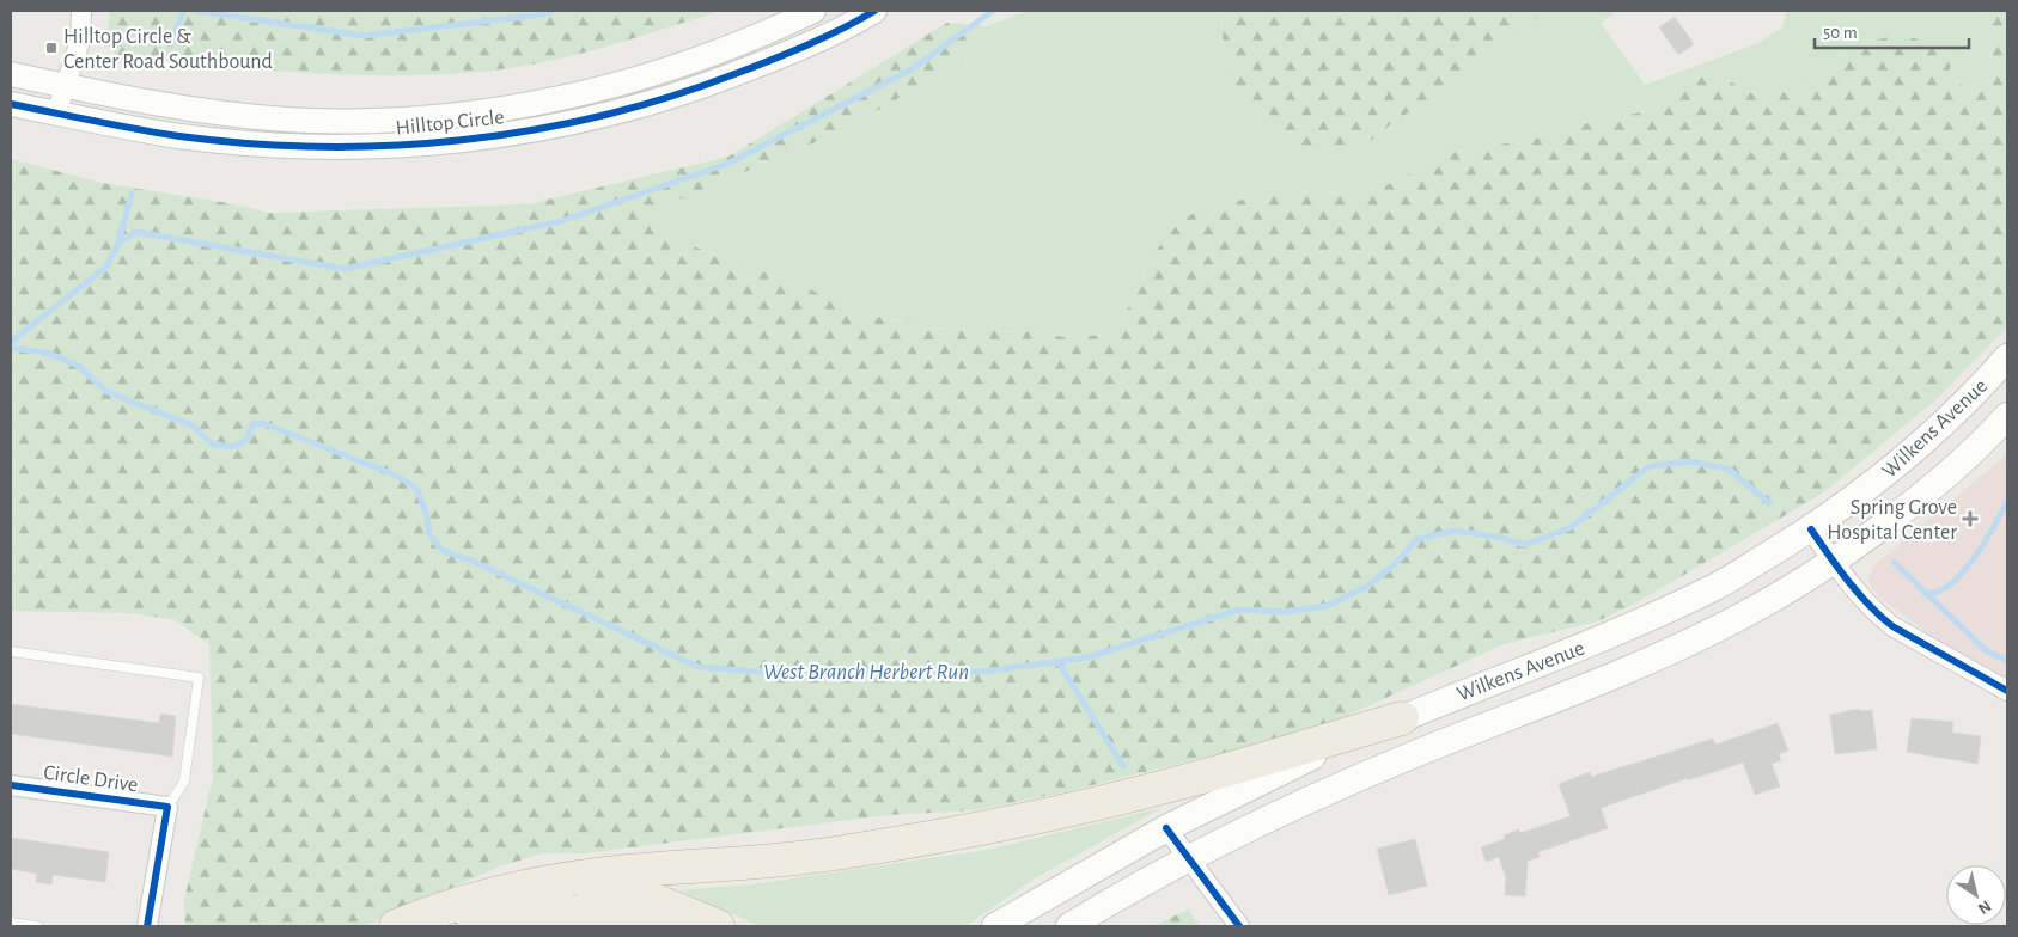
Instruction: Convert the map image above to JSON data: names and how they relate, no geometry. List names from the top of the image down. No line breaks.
{"streets":{"main road":["Wilkens Avenue"],"street":["Hilltop Circle","Circle Drive"]},"water":["West Branch Herbert Run"],"places":{"transit":["Hilltop Circle & Center Road Southbound"],"health":["Spring Grove Hospital Center"]},"scale_bar":"50 m","north":"bottom right"}
